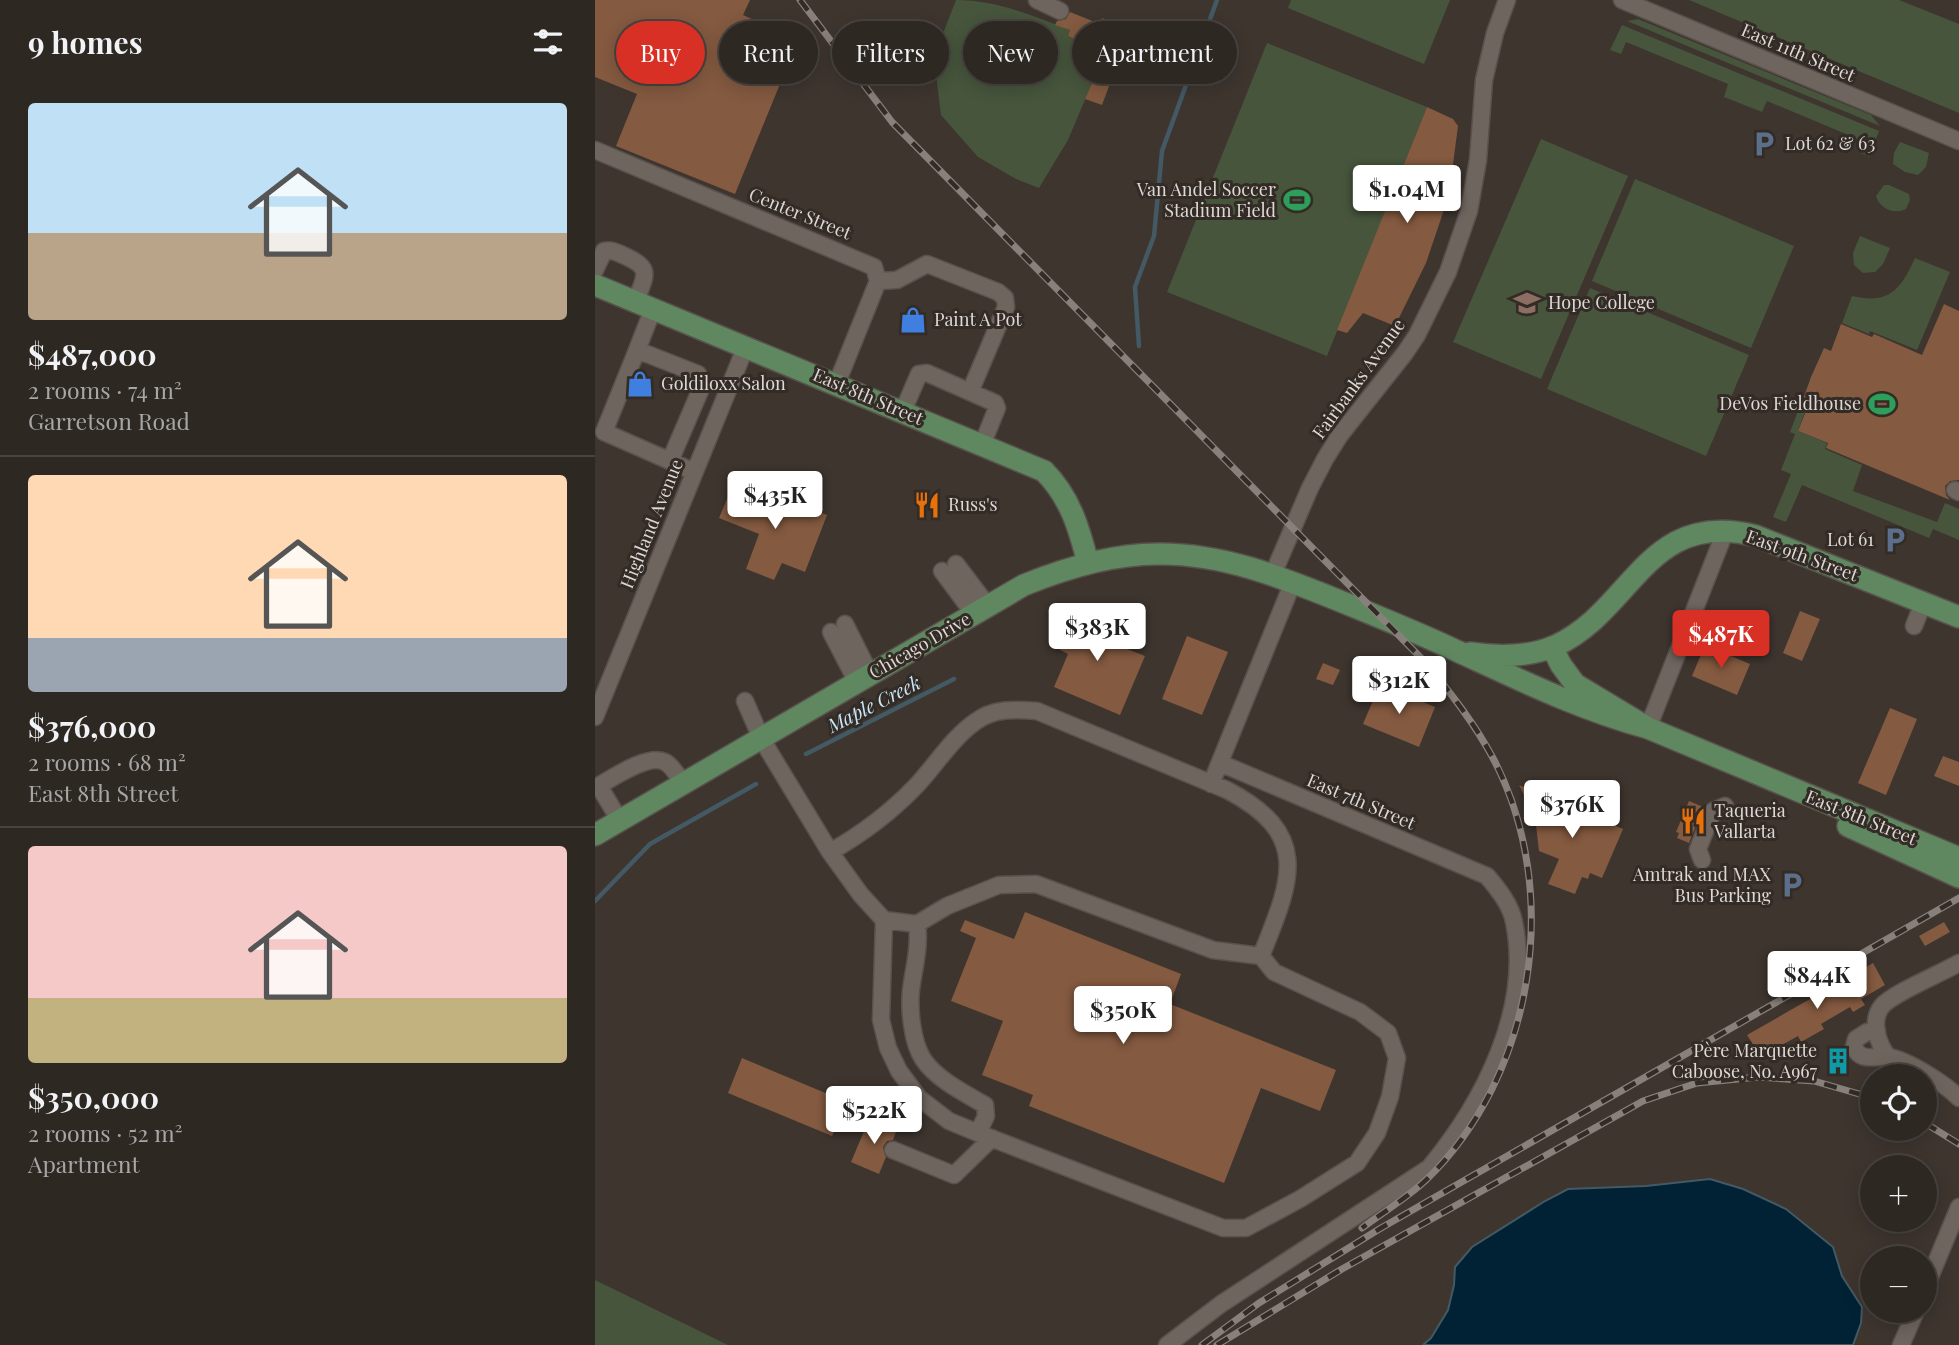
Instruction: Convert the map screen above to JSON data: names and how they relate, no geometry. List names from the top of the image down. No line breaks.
{"streets":{"main road":["East 8th Street","East 9th Street","Chicago Drive"],"street":["East 11th Street","Center Street","Fairbanks Avenue","Highland Avenue","East 7th Street"]},"crossings":[["Fairbanks Avenue","East 8th Street"],["Fairbanks Avenue","Chicago Drive"],["East 8th Street","Highland Avenue"],["East 8th Street","East 9th Street"],["East 8th Street","Chicago Drive"]],"water":["Maple Creek"],"places":{"parking":["Lot 62 & 63","Lot 61","Amtrak and MAX Bus Parking"],"sports":["Van Andel Soccer Stadium Field","DeVos Fieldhouse"],"school or university":["Hope College"],"shop":["Paint A Pot","Goldiloxx Salon"],"restaurant":["Russ's","Taqueria Vallarta"],"building":["Père Marquette Caboose, No. A967"]},"page":{"heading":"9 homes","chip":["Buy","Rent","Filters","New","Apartment"],"list":[{"name":"$487,000","note":"2 rooms · 74 m² · Garretson Road"},{"name":"$376,000","note":"2 rooms · 68 m² · East 8th Street"},{"name":"$350,000","note":"2 rooms · 52 m² · Apartment"}],"price":["$1.04M","$435K","$383K","$487K","$312K","$376K","$844K","$350K","$522K"],"map_buttons":["+","−"]}}
